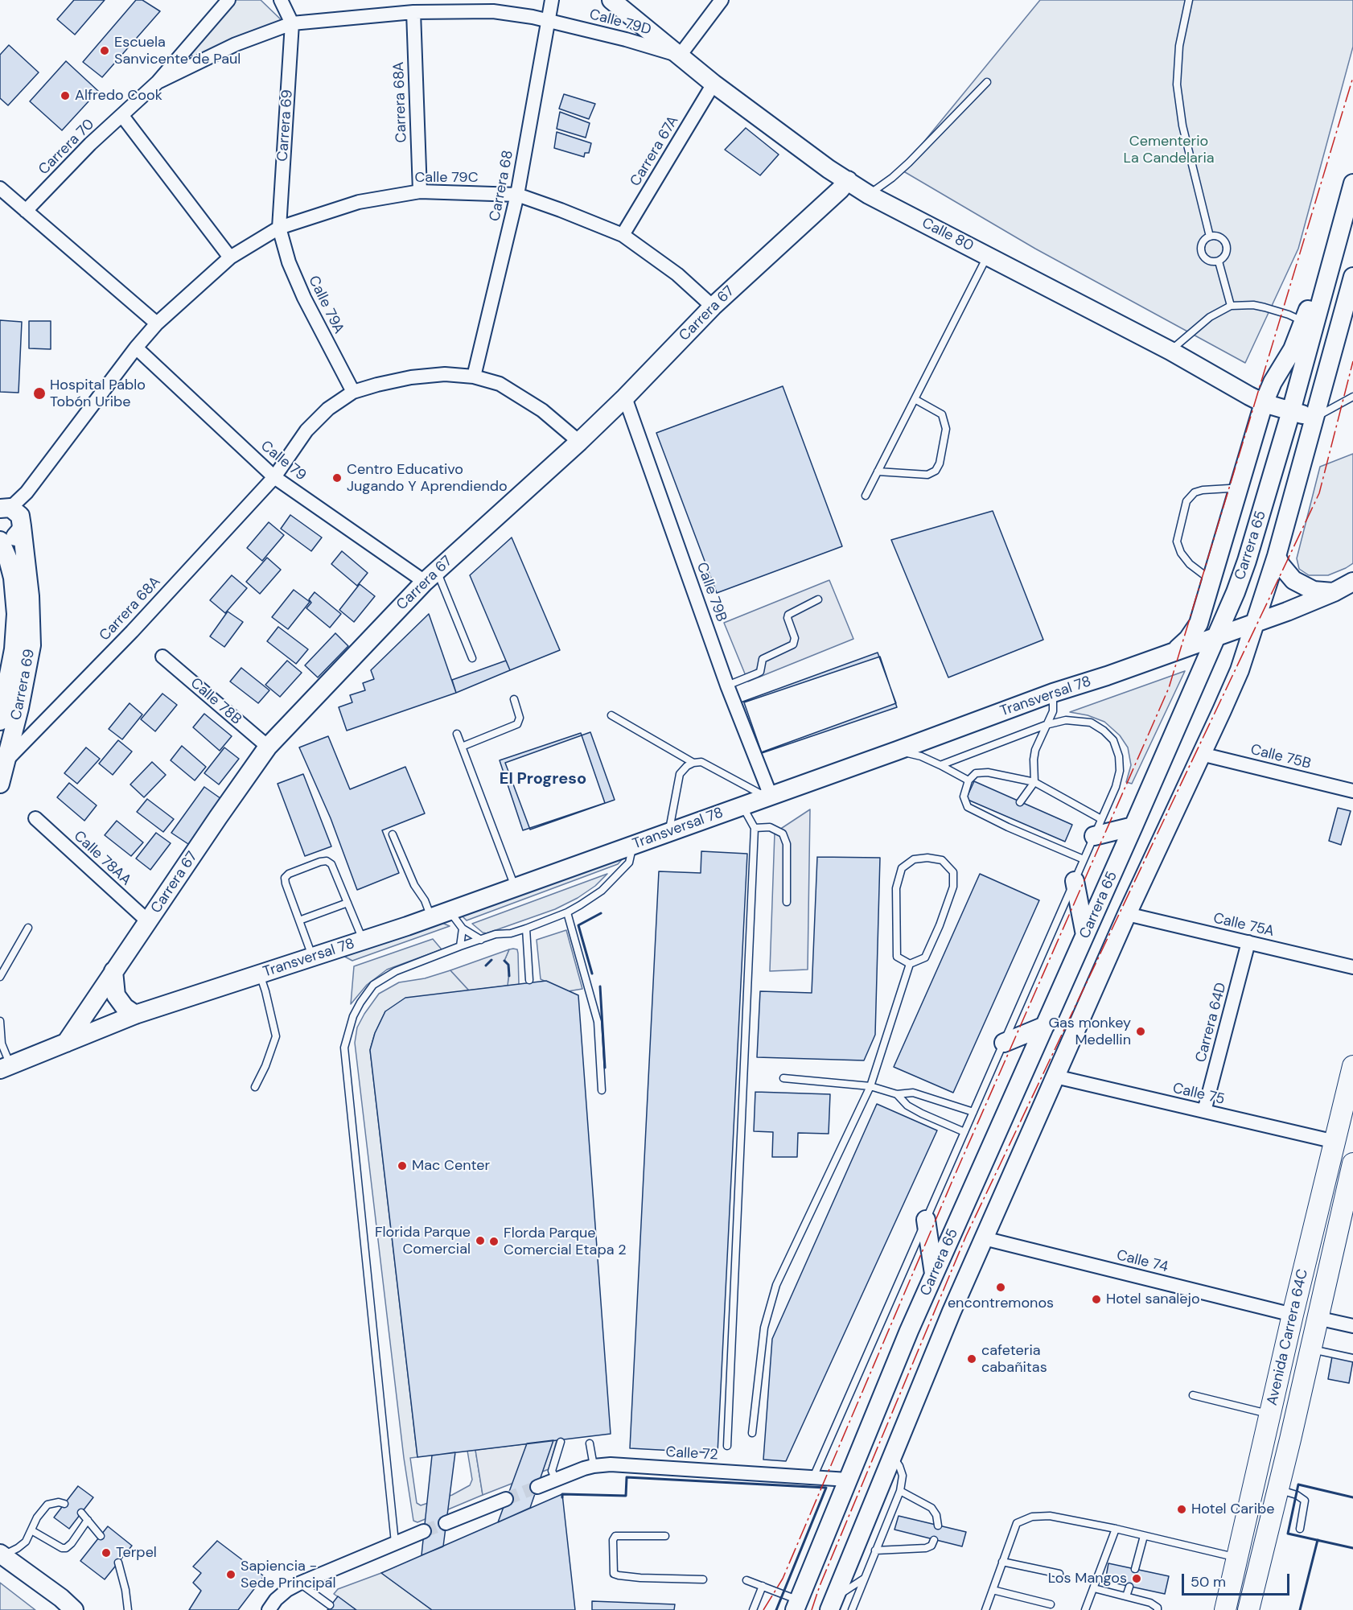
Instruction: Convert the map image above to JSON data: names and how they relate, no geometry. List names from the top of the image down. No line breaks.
{"streets":{"main road":["Carrera 69","Calle 80","Carrera 67","Carrera 65","Transversal 78","Avenida Carrera 64C"],"street":["Calle 79D","Carrera 68A","Carrera 70","Carrera 67A","Calle 79C","Carrera 68","Calle 79A","Calle 79","Calle 79B","Calle 78B","Calle 75B","Calle 78AA","Calle 75A","Carrera 64D","Calle 75","Calle 74","Calle 72"]},"crossings":[["Calle 79D","Carrera 68A"],["Calle 79D","Carrera 69"],["Calle 79D","Carrera 70"],["Calle 79D","Carrera 68"],["Calle 79D","Calle 80"],["Carrera 68A","Carrera 69"],["Carrera 68A","Calle 79C"],["Carrera 68A","Calle 79"],["Carrera 69","Calle 79C"],["Carrera 69","Calle 79A"],["Carrera 69","Calle 79"],["Carrera 67A","Calle 79C"],["Carrera 67A","Calle 80"],["Calle 79C","Carrera 68"],["Calle 79C","Calle 79A"],["Calle 79C","Carrera 67"],["Calle 80","Carrera 67"],["Calle 80","Carrera 65"],["Carrera 67","Calle 79"],["Carrera 67","Calle 79B"],["Carrera 67","Transversal 78"],["Carrera 67","Calle 78B"],["Carrera 67","Calle 78AA"],["Carrera 65","Transversal 78"],["Carrera 65","Calle 75B"],["Carrera 65","Calle 75A"],["Carrera 65","Calle 75"],["Carrera 65","Calle 74"],["Carrera 65","Calle 72"],["Calle 79B","Transversal 78"],["Calle 75A","Carrera 64D"],["Carrera 64D","Calle 75"],["Calle 75","Avenida Carrera 64C"],["Calle 74","Avenida Carrera 64C"]],"districts":["El Progreso"],"parks":["Cementerio La Candelaria"],"places":["Escuela Sanvicente de Paul","Alfredo Cook","Hospital Pablo Tobón Uribe","Centro Educativo Jugando Y Aprendiendo","Gas monkey Medellin","Mac Center","Florida Parque Comercial","Florda Parque Comercial Etapa 2","encontremonos","Hotel sanalejo","cafeteria cabañitas","Hotel Caribe","Terpel","Sapiencia - Sede Principal","Los Mangos"],"scale_bar":"50 m"}
